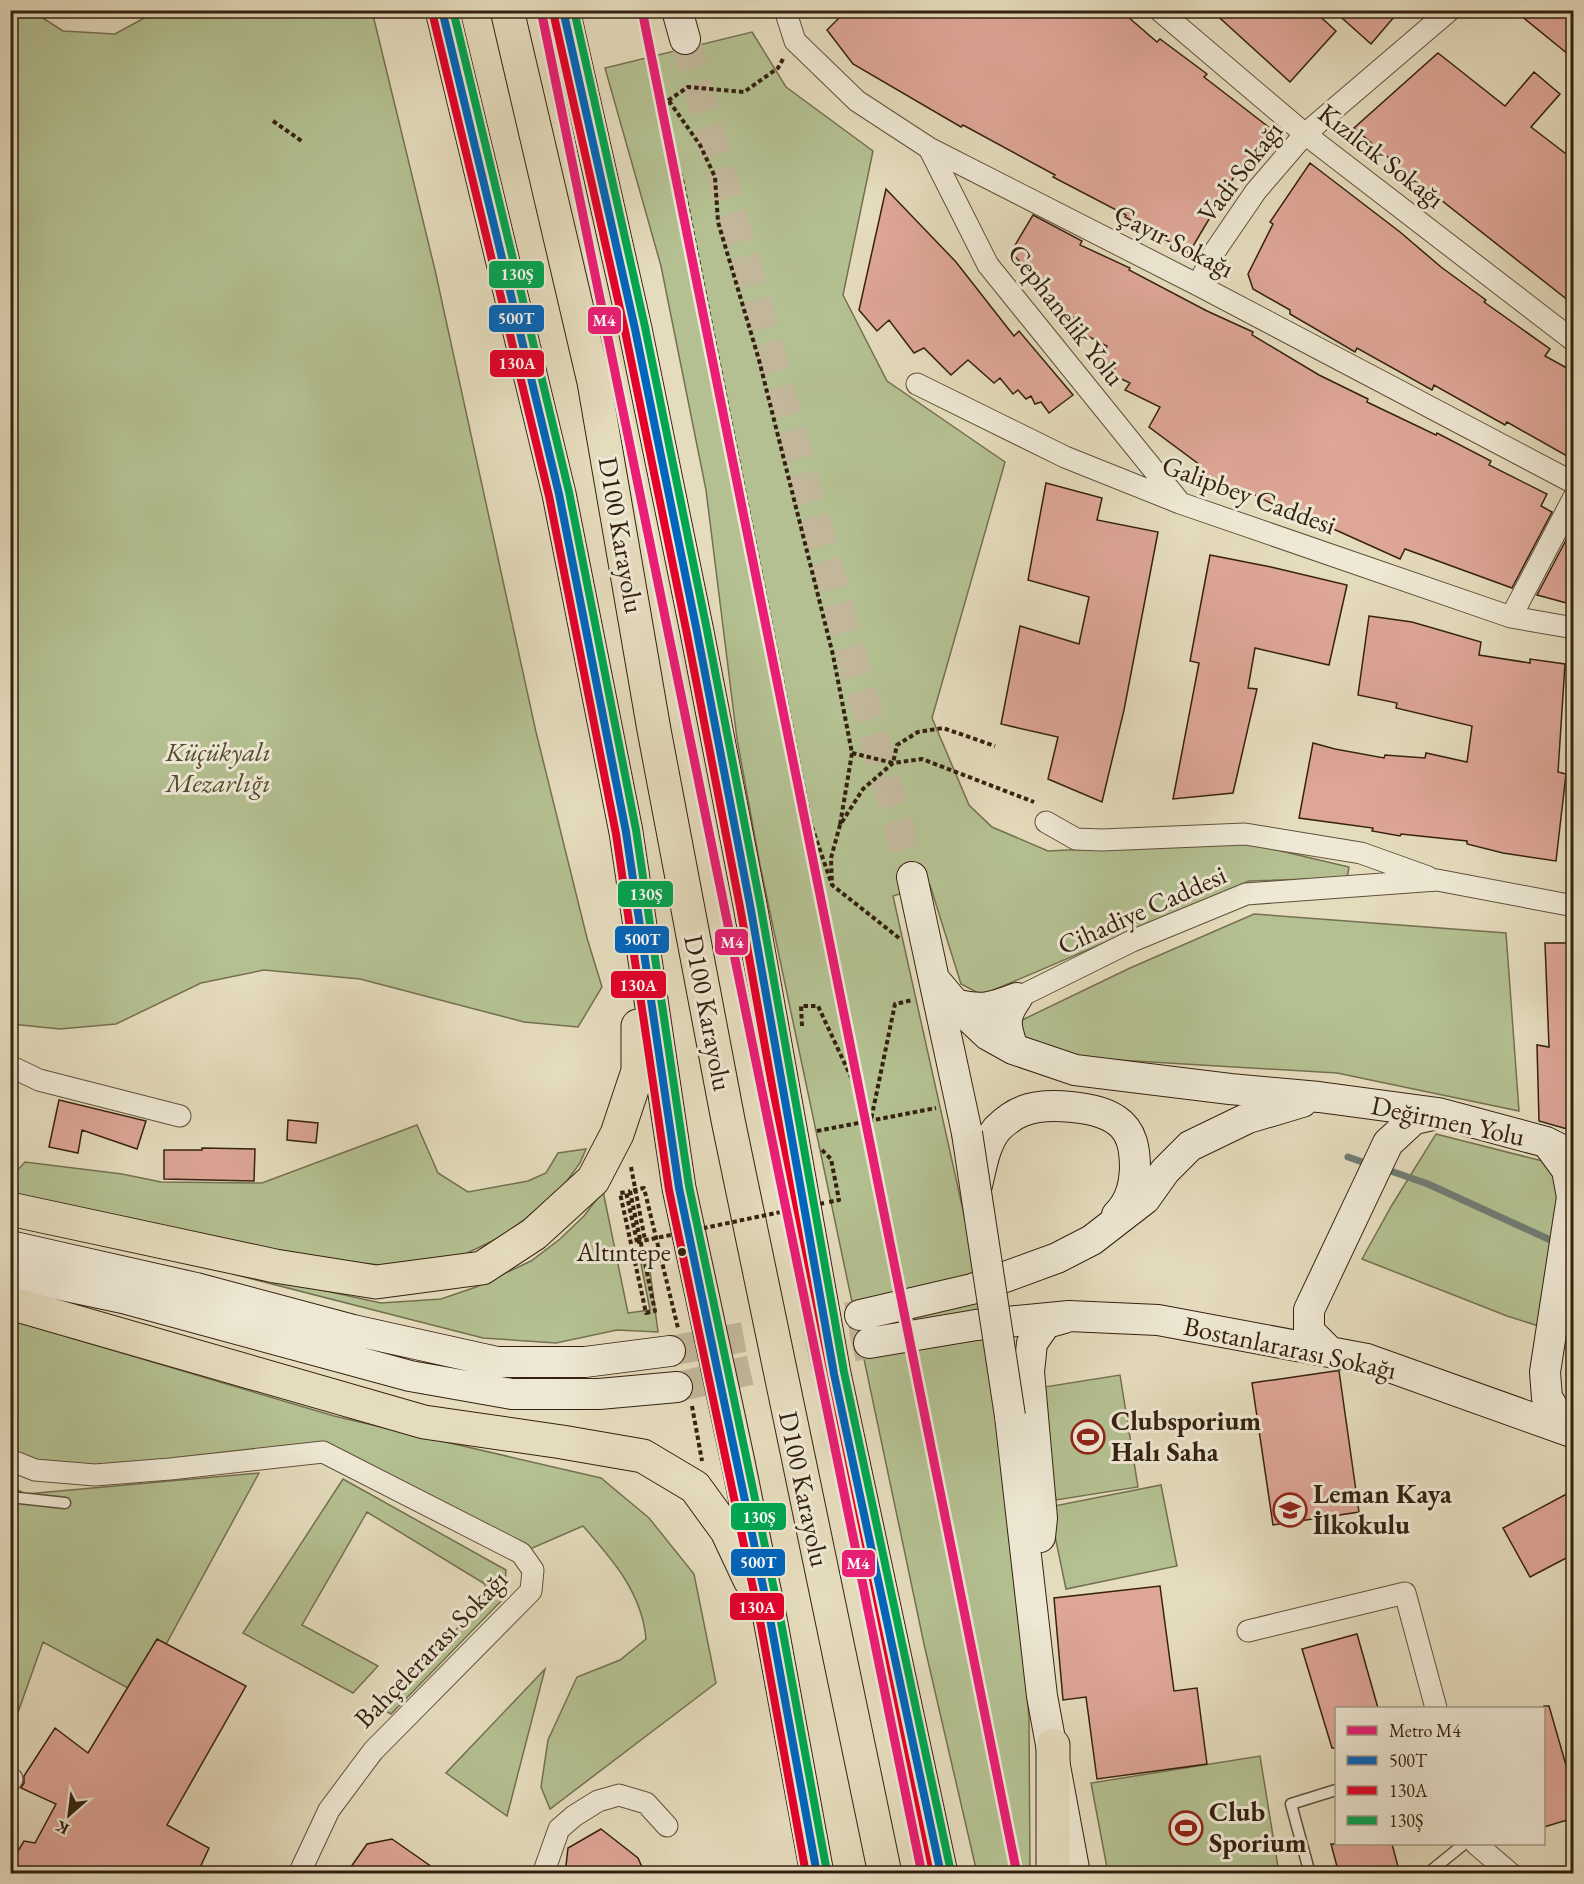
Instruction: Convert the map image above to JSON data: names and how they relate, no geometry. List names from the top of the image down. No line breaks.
{"streets":{"highway":["D100 Karayolu"],"main road":["Değirmen Yolu","Bostanlararası Sokağı"],"street":["Kızılcık Sokağı","Vadi Sokağı","Çayır Sokağı","Cephanelik Yolu","Galipbey Caddesi","Cihadiye Caddesi","Bahçelerarası Sokağı"]},"crossings":[["Kızılcık Sokağı","Vadi Sokağı"],["Vadi Sokağı","Çayır Sokağı"],["Çayır Sokağı","Cephanelik Yolu"],["Cephanelik Yolu","Galipbey Caddesi"]],"parks":["Küçükyalı Mezarlığı"],"places":{"other":["Altıntepe"],"sports":["Clubsporium Halı Saha","Club Sporium"],"school or university":["Leman Kaya İlkokulu"]},"lines":["metro line M4","transit line 500T","transit line 130Ş","transit line 130A"],"legend":["Metro M4","500T","130A","130Ş"],"north":"bottom left"}
